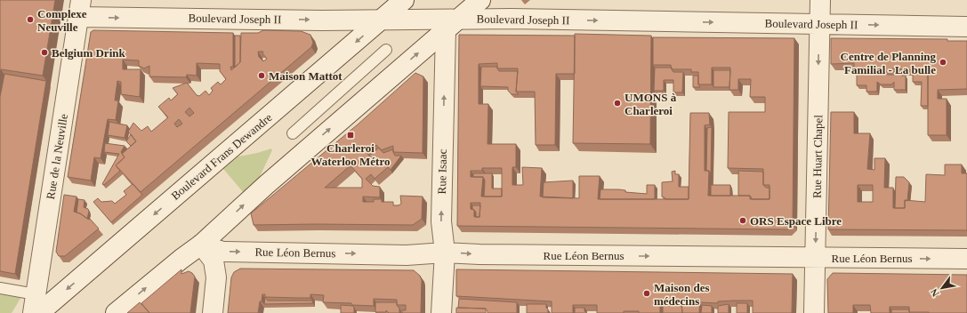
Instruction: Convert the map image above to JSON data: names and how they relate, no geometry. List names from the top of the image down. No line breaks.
{"streets":{"street":["Boulevard Joseph II","Rue de la Neuville","Boulevard Frans Dewandre","Rue Huart Chapel","Rue Isaac","Rue Léon Bernus"]},"crossings":[["Boulevard Joseph II","Rue de la Neuville"],["Boulevard Joseph II","Boulevard Frans Dewandre"],["Boulevard Joseph II","Rue Huart Chapel"],["Boulevard Joseph II","Rue Isaac"],["Rue Huart Chapel","Rue Léon Bernus"],["Rue Isaac","Rue Léon Bernus"]],"one_way":["Boulevard Joseph II","Rue Huart Chapel","Rue Isaac","Rue Léon Bernus"],"places":{"other":["Complexe Neuville","Belgium Drink","Centre de Planning Familial - La bulle","Maison Mattot","UMONS à Charleroi","ORS Espace Libre","Maison des médecins"],"transit":["Charleroi Waterloo Métro"]},"north":"bottom left"}
